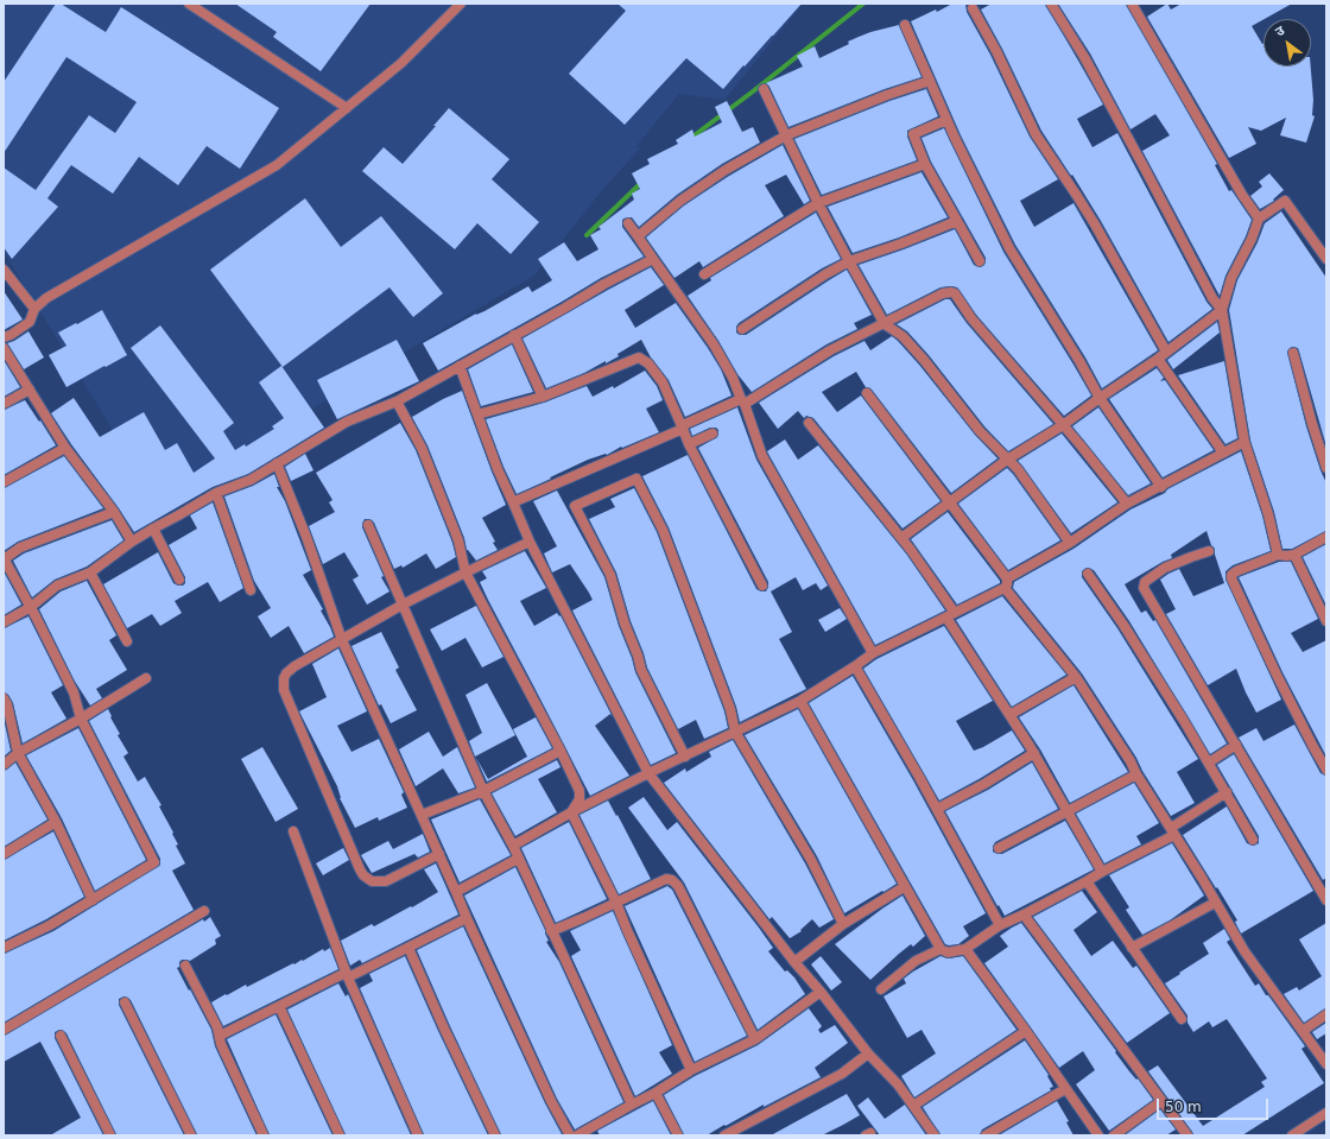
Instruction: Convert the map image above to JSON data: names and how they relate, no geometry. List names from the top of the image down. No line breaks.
{"scale_bar":"50 m","north":"top left"}
